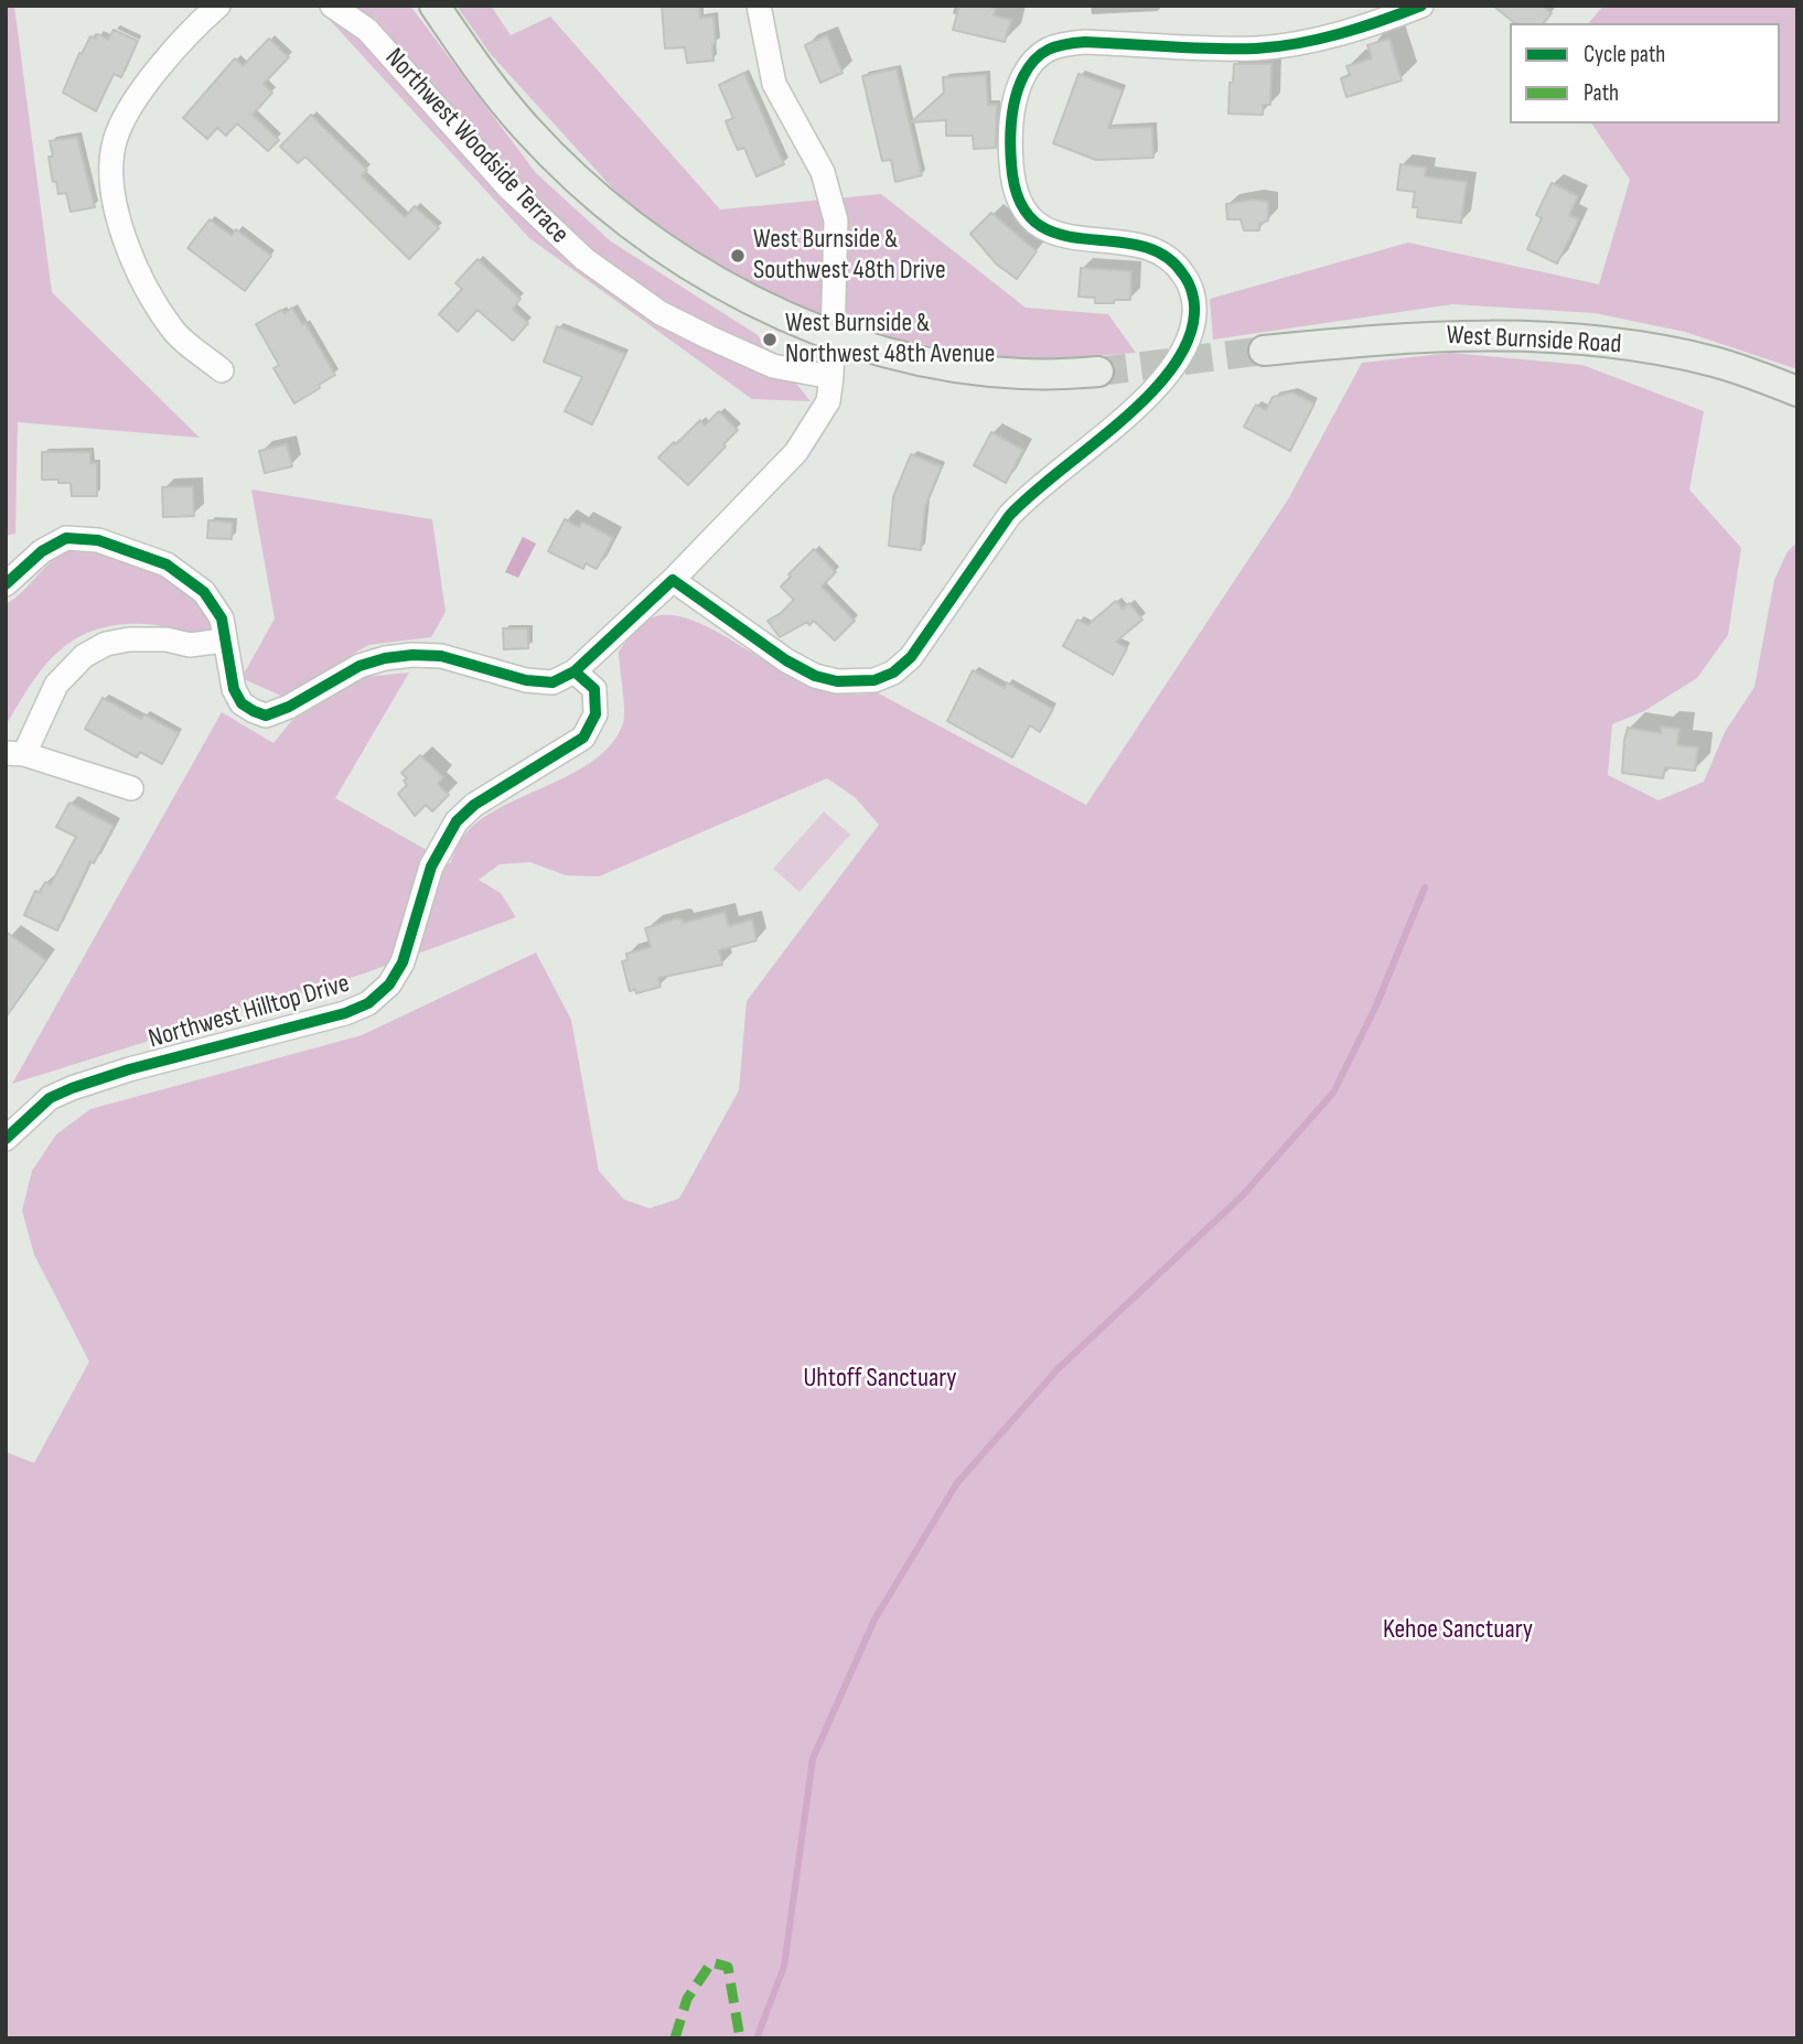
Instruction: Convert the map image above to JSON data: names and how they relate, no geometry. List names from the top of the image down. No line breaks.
{"streets":{"main road":["West Burnside Road"],"street":["Northwest Woodside Terrace","Northwest Hilltop Drive"]},"parks":["Uhtoff Sanctuary","Kehoe Sanctuary"],"places":["West Burnside & Southwest 48th Drive","West Burnside & Northwest 48th Avenue"],"legend":["Cycle path","Path"]}
